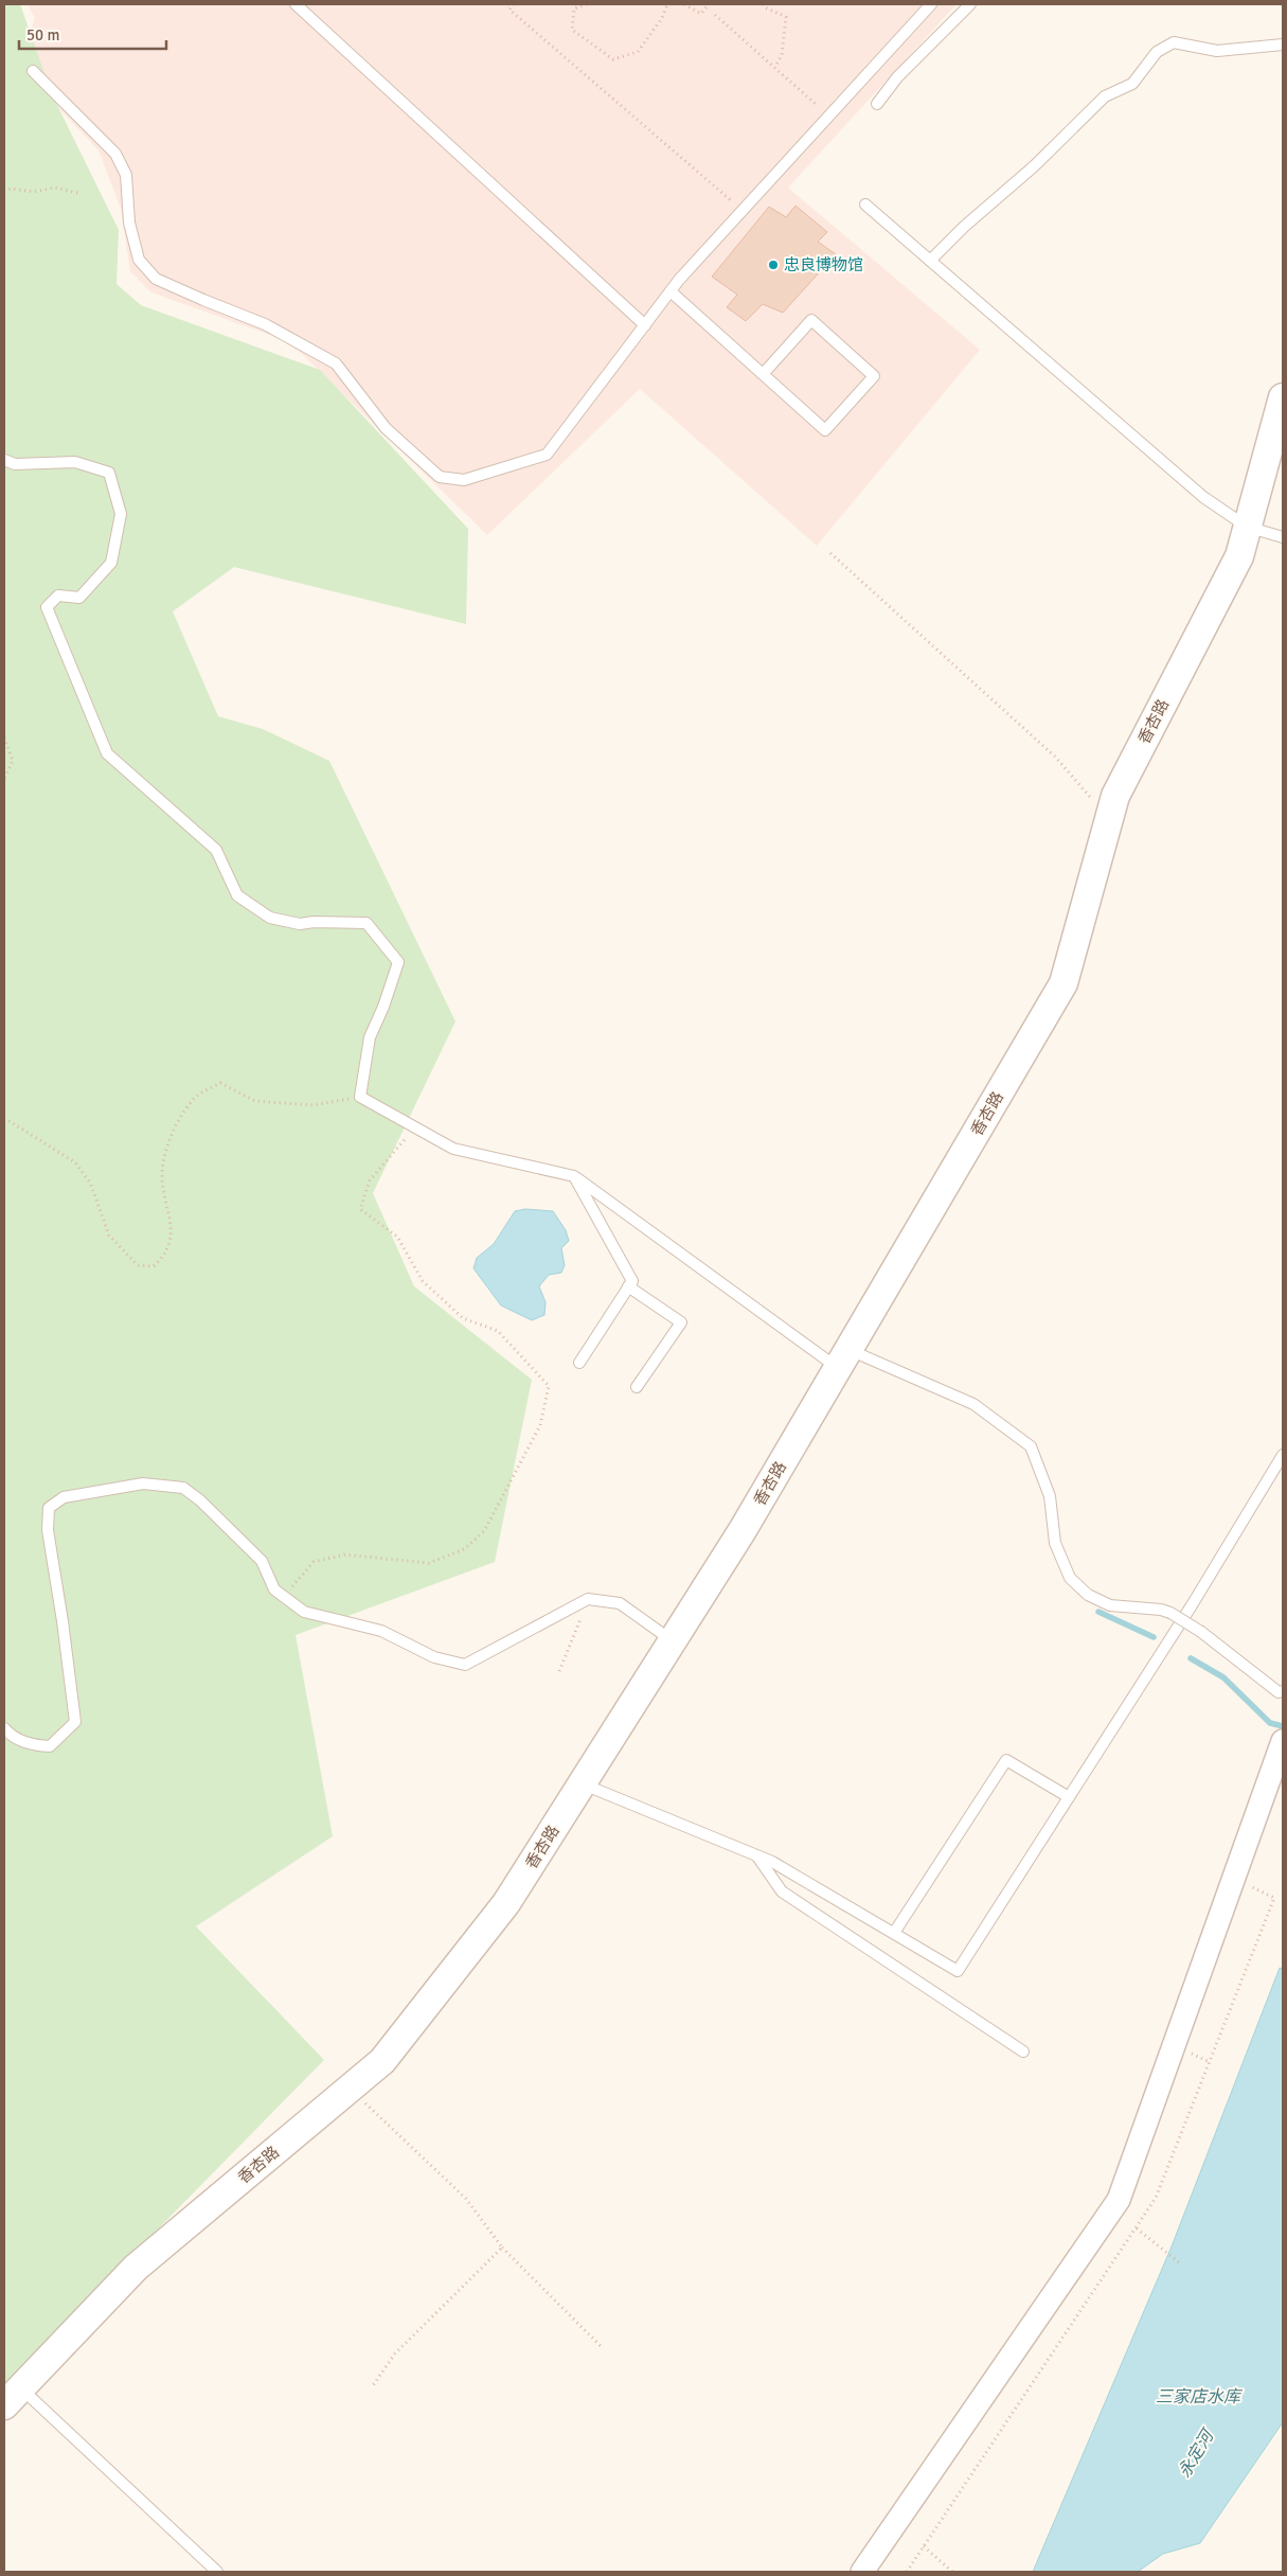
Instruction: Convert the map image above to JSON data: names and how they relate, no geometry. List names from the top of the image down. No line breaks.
{"streets":{"street":["香杏路"]},"water":["三家店水库","永定河"],"places":["忠良博物馆"],"scale_bar":"50 m"}
